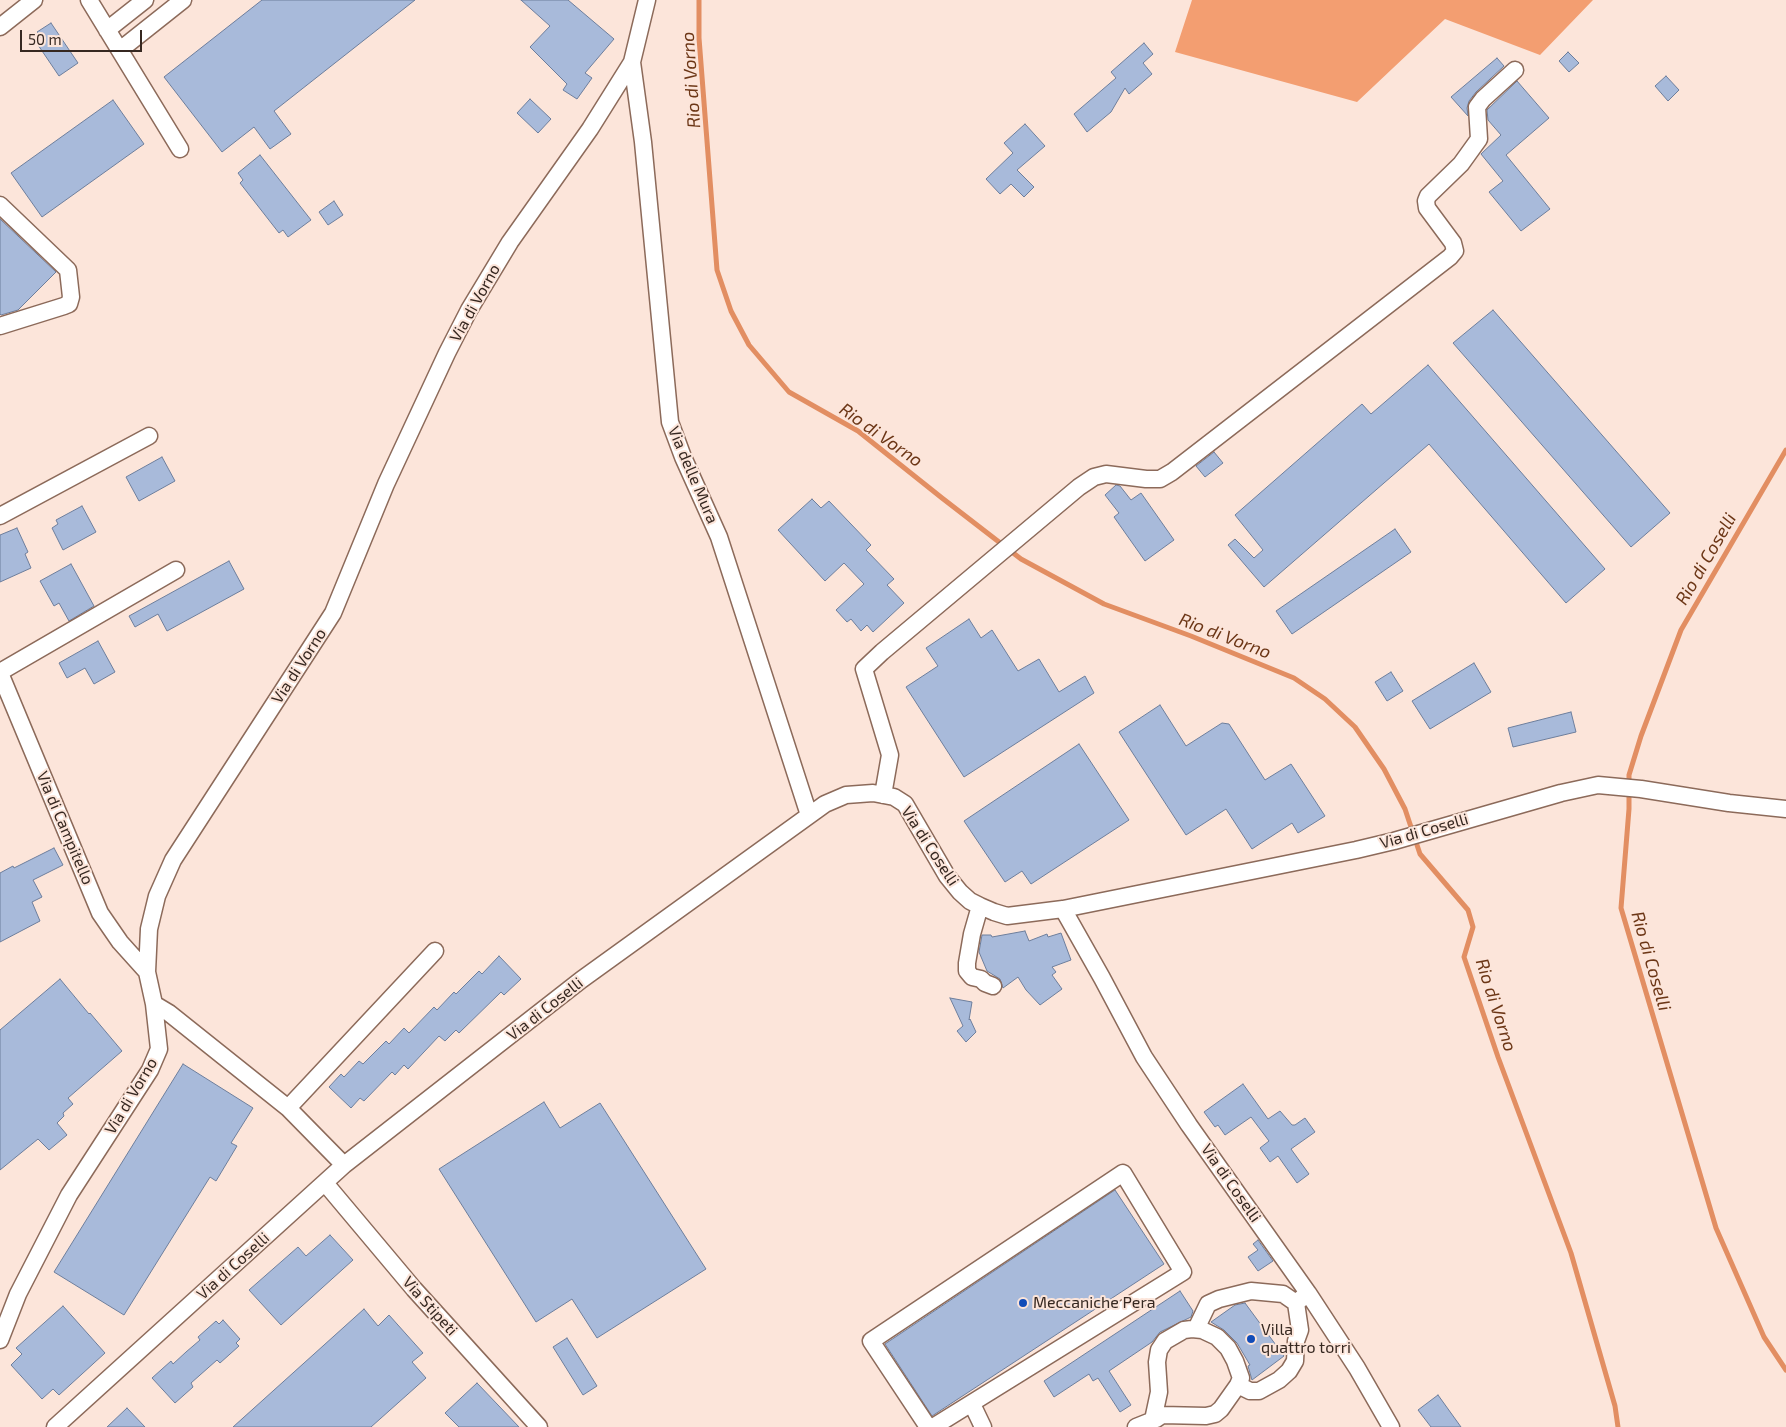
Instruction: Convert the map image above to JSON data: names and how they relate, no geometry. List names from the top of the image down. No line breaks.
{"streets":{"street":["Via di Vorno","Via delle Mura","Via di Campitello","Via di Coselli","Via Stipeti"]},"crossings":[["Via di Vorno","Via delle Mura"],["Via di Vorno","Via di Campitello"],["Via delle Mura","Via di Coselli"],["Via di Coselli","Via Stipeti"]],"water":["Rio di Vorno","Rio di Coselli"],"places":["Meccaniche Pera","Villa quattro torri"],"scale_bar":"50 m"}
